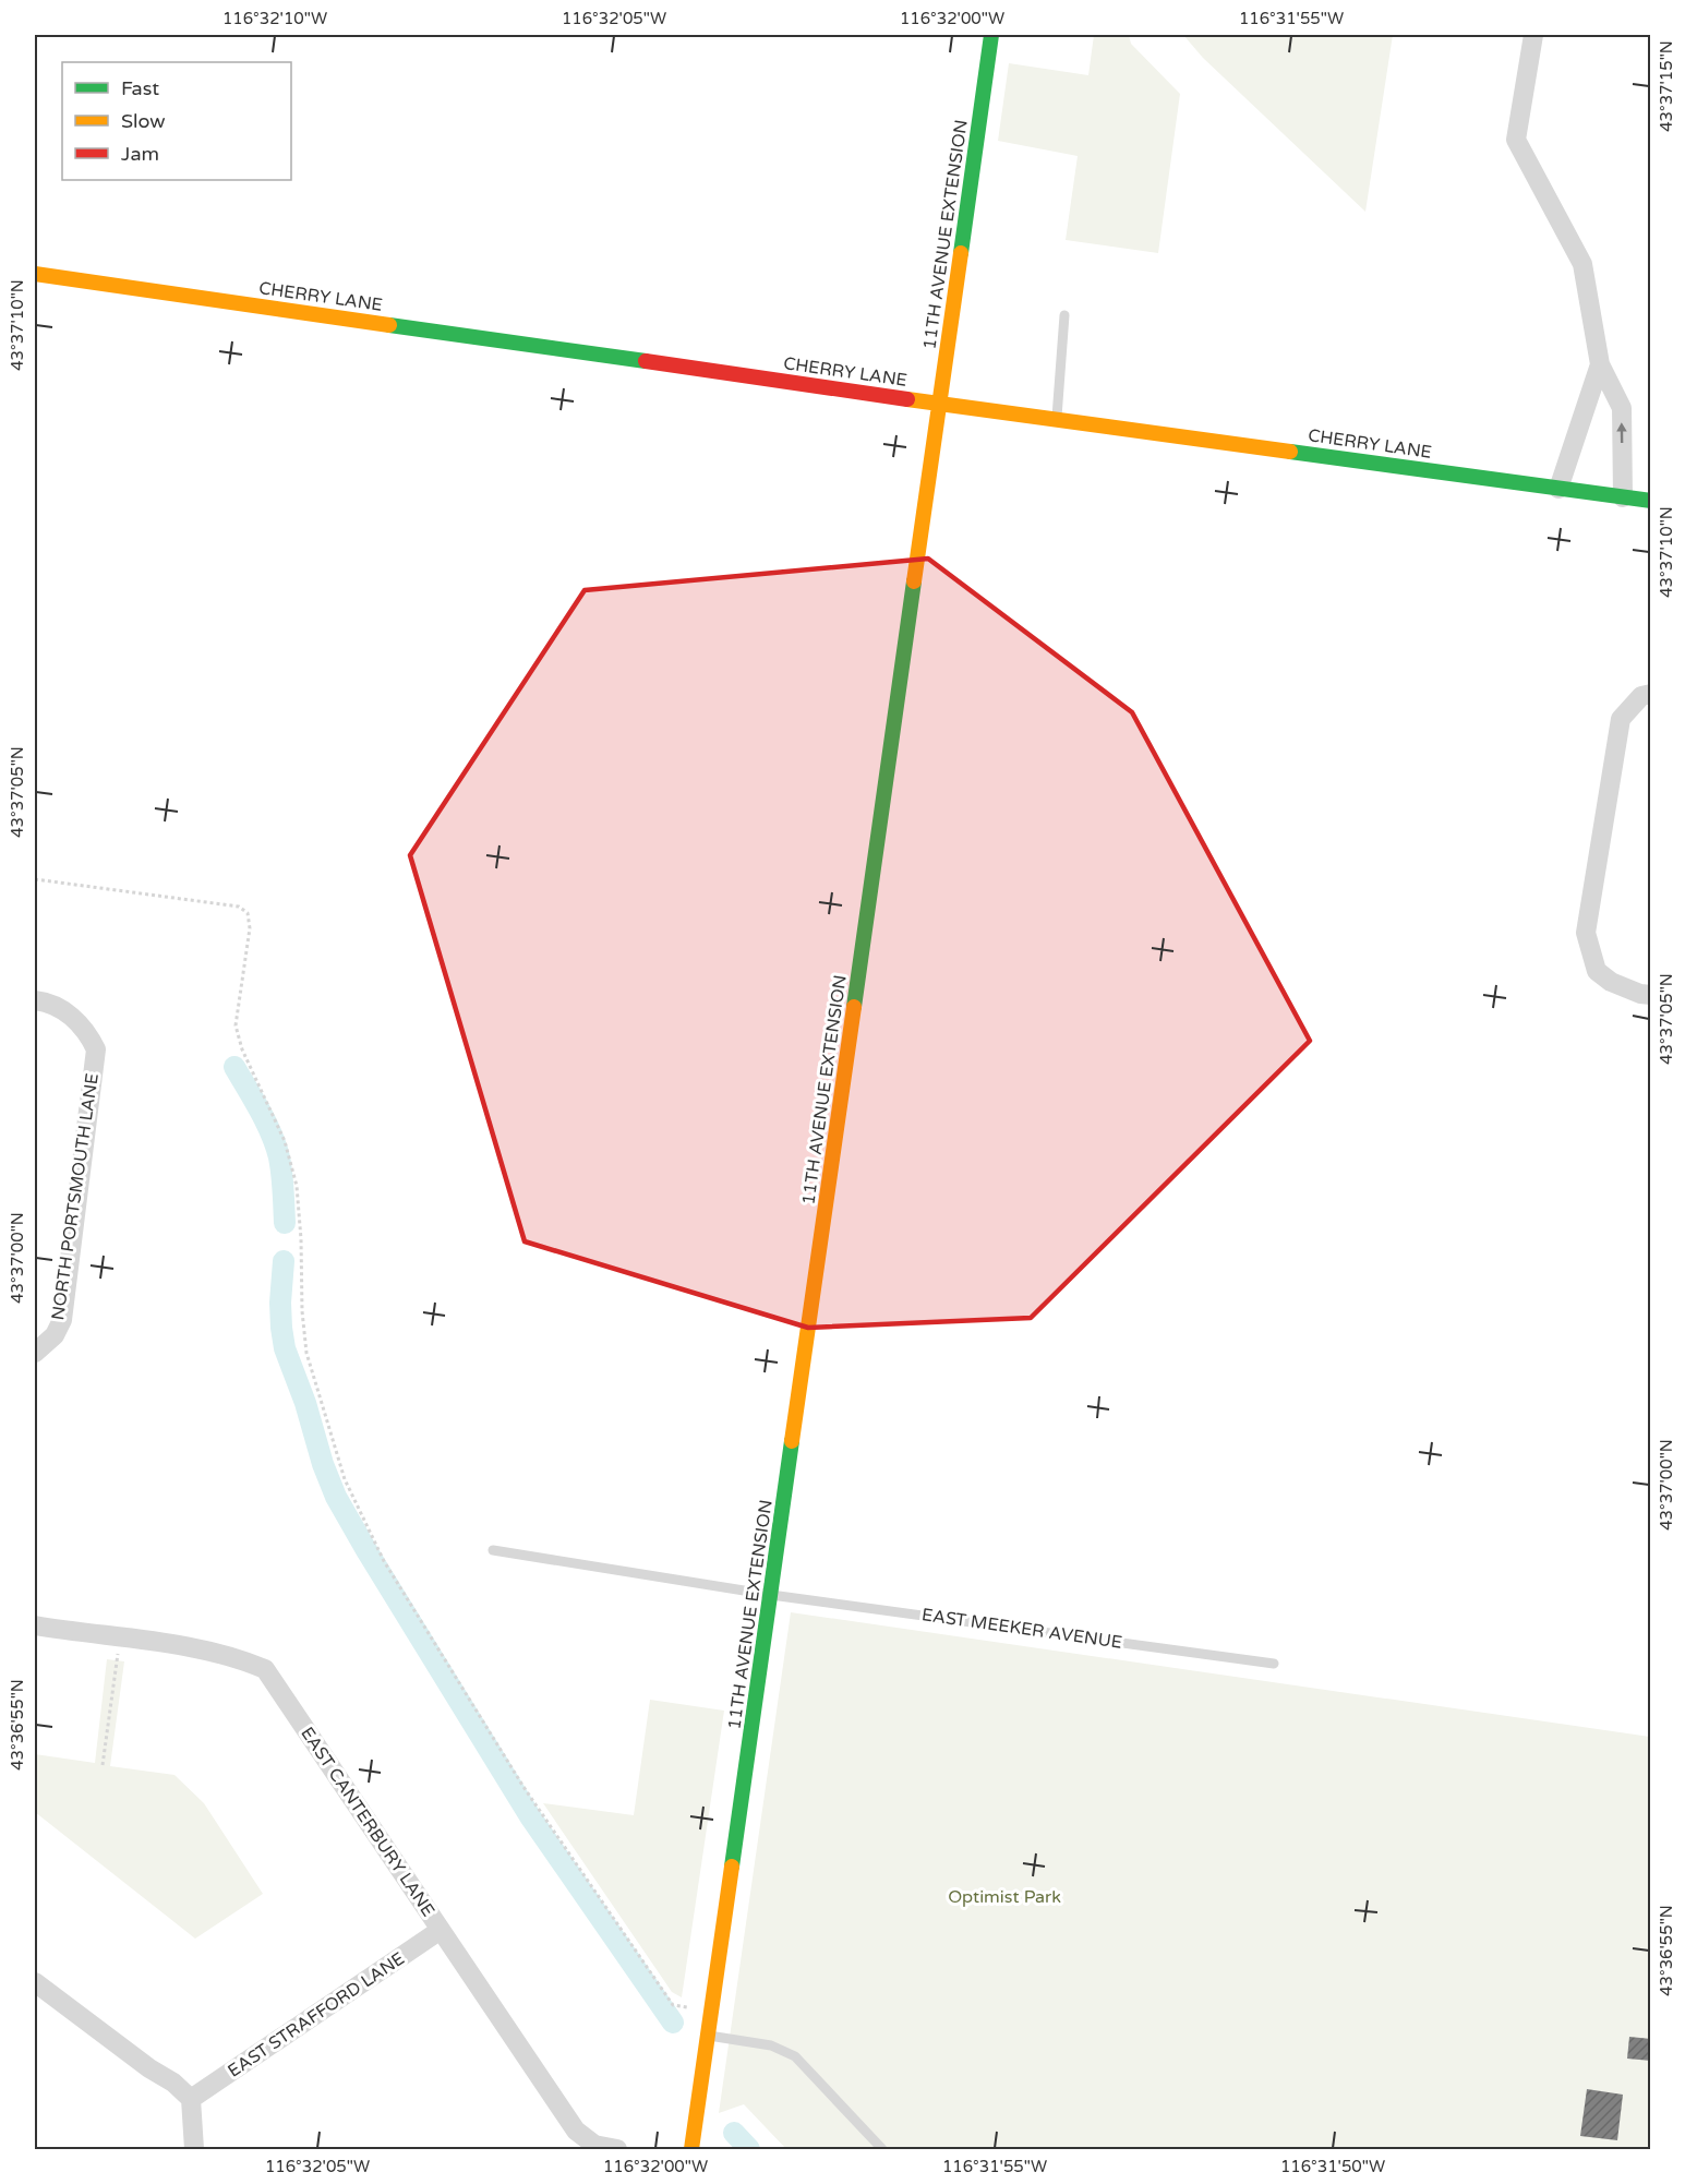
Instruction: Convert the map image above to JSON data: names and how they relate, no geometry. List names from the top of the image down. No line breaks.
{"streets":{"street":["11TH AVENUE EXTENSION","CHERRY LANE","NORTH PORTSMOUTH LANE","EAST CANTERBURY LANE","EAST STRAFFORD LANE"],"lane":["EAST MEEKER AVENUE"]},"crossings":[["11TH AVENUE EXTENSION","CHERRY LANE"],["11TH AVENUE EXTENSION","EAST MEEKER AVENUE"],["EAST CANTERBURY LANE","EAST STRAFFORD LANE"]],"parks":["Optimist Park"],"legend":["Fast","Slow","Jam"],"coordinates":["116°32'10\"W","116°32'05\"W","116°32'00\"W","116°31'55\"W","43°37'15\"N","43°37'10\"N","43°37'05\"N","43°37'00\"N","43°36'55\"N","116°31'50\"W"]}
